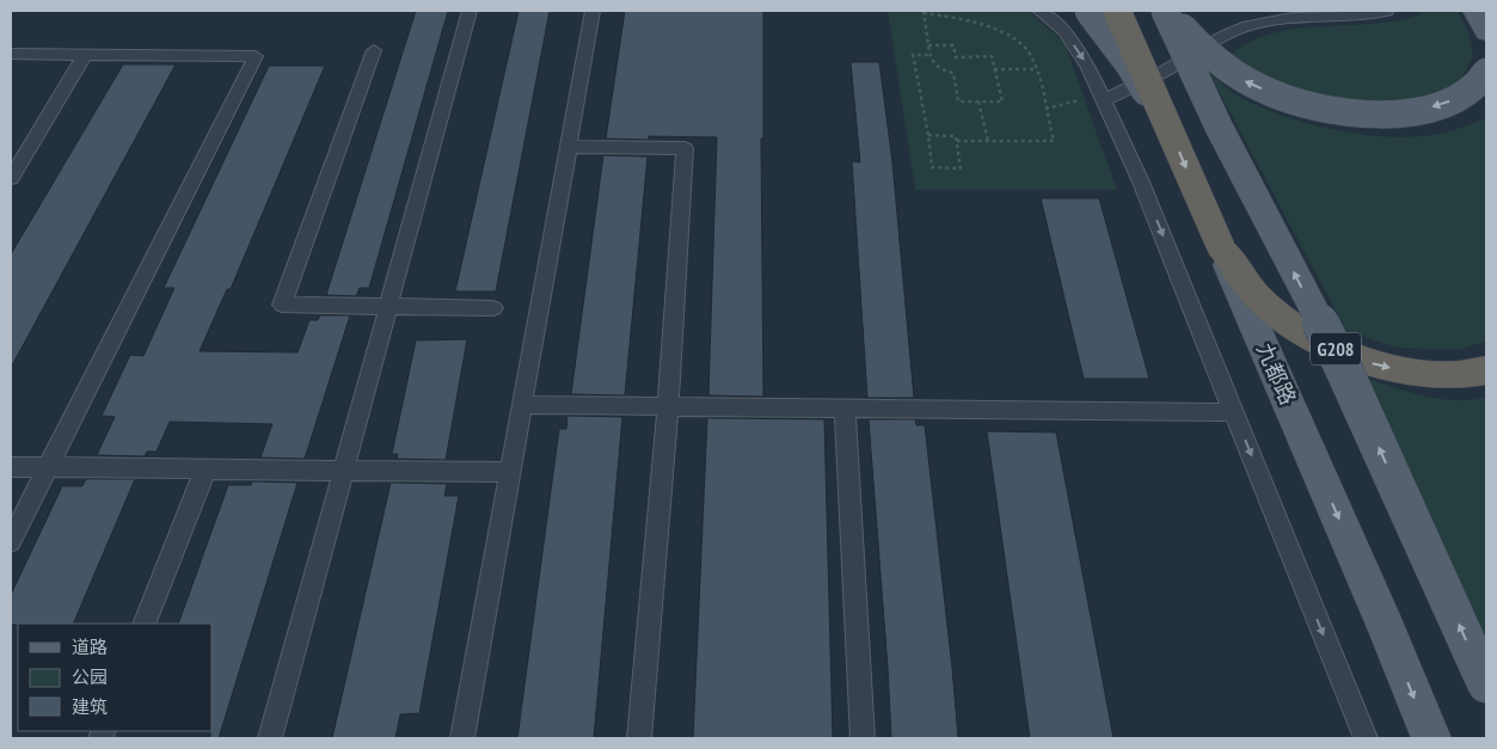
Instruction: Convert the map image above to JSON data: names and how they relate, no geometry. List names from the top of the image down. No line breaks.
{"streets":{"highway":["G208","九都路"]},"crossings":[["G208","九都路"]],"one_way":["九都路"],"legend":["道路","公园","建筑"]}
